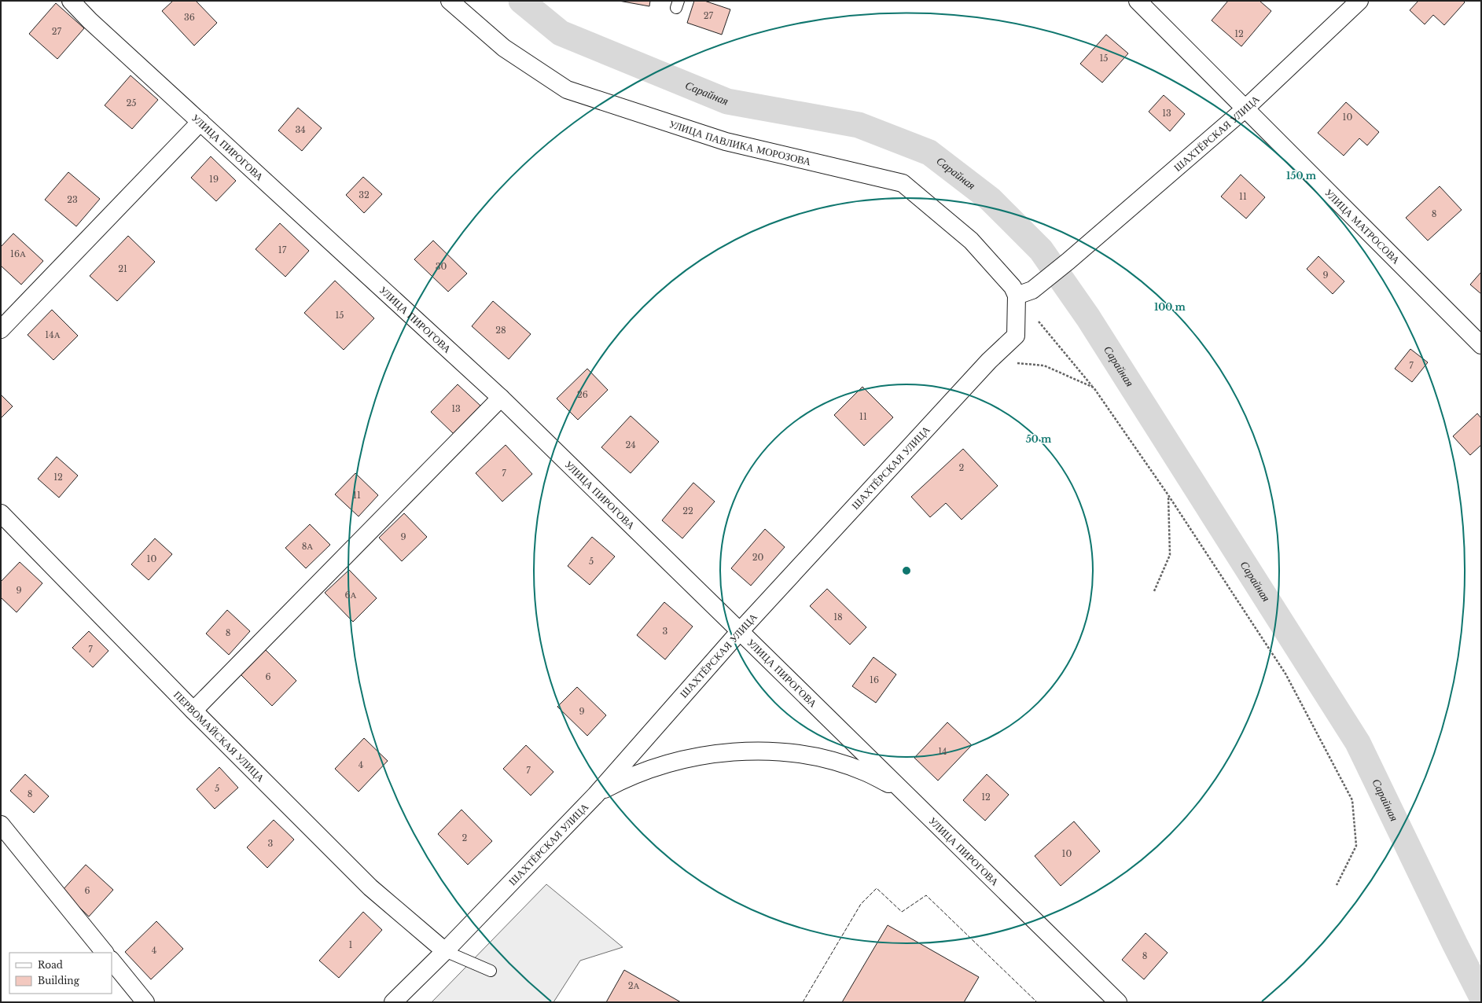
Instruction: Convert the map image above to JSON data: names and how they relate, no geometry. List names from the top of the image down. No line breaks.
{"streets":{"street":["ШАХТЁРСКАЯ УЛИЦА","УЛИЦА ПАВЛИКА МОРОЗОВА","УЛИЦА ПИРОГОВА","УЛИЦА МАТРОСОВА","ПЕРВОМАЙСКАЯ УЛИЦА"]},"crossings":[["ШАХТЁРСКАЯ УЛИЦА","УЛИЦА ПАВЛИКА МОРОЗОВА"],["ШАХТЁРСКАЯ УЛИЦА","УЛИЦА ПИРОГОВА"],["ШАХТЁРСКАЯ УЛИЦА","УЛИЦА МАТРОСОВА"],["ШАХТЁРСКАЯ УЛИЦА","ПЕРВОМАЙСКАЯ УЛИЦА"]],"water":["Сарайная"],"house_numbers":["27","36","27","12","15","25","13","10","34","19","32","11","23","8","17","16А","30","21","9","15","28","14А","7","26","13","11","24","2","7","12","11","22","9","8А","20","10","5","9","6А","18","3","8","7","6","16","9","14","4","7","5","8","12","2","3","10","6","1","4","8","2А"],"legend":["Road","Building"],"rings":["150 m","100 m","50 m"]}
